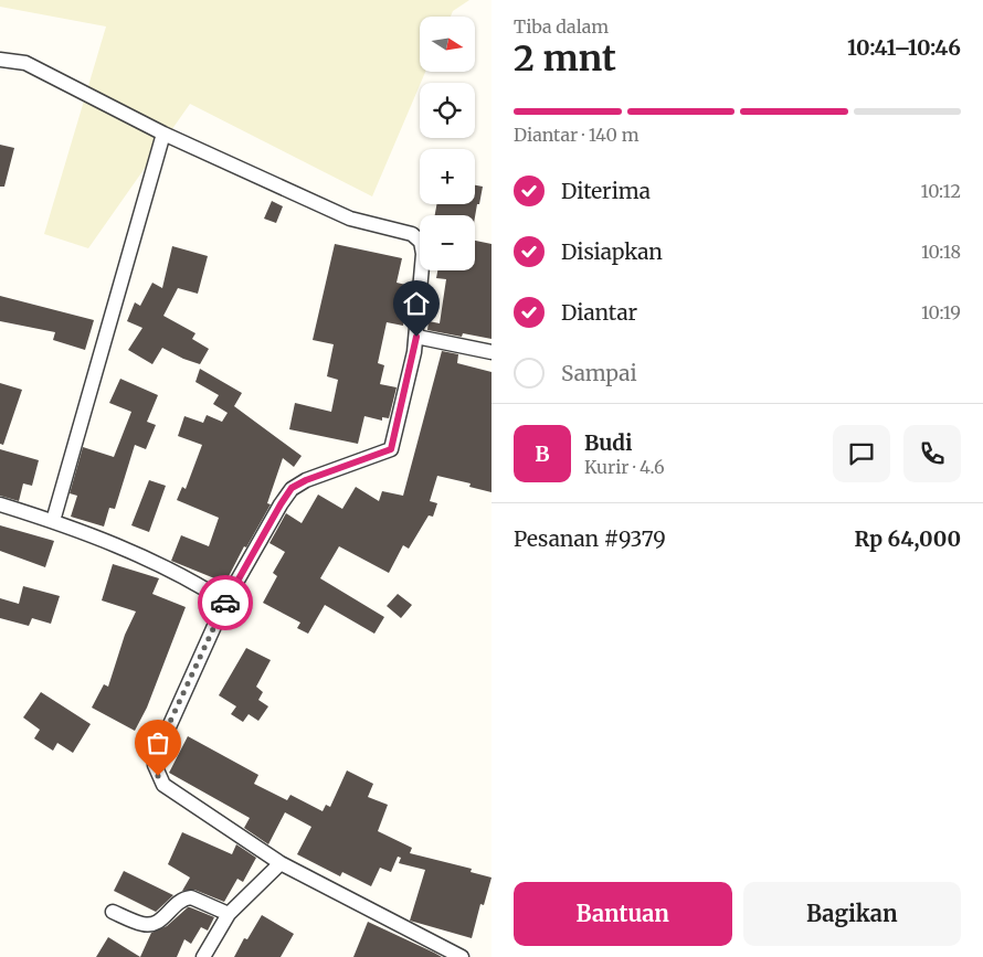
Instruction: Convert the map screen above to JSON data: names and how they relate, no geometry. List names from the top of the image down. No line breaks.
{"north":"right","page":{"heading":["2 mnt","Tiba dalam","10:41–10:46"],"panel":["Budi","Kurir · 4.6","Pesanan #9379","Rp 64,000"],"map_buttons":["+","−"],"bar":"Diantar · 140 m","list":[["Diterima","10:12"],["Disiapkan","10:18"],["Diantar","10:19"],"Sampai"],"round":"B","buttons":["Bantuan","Bagikan"]}}
